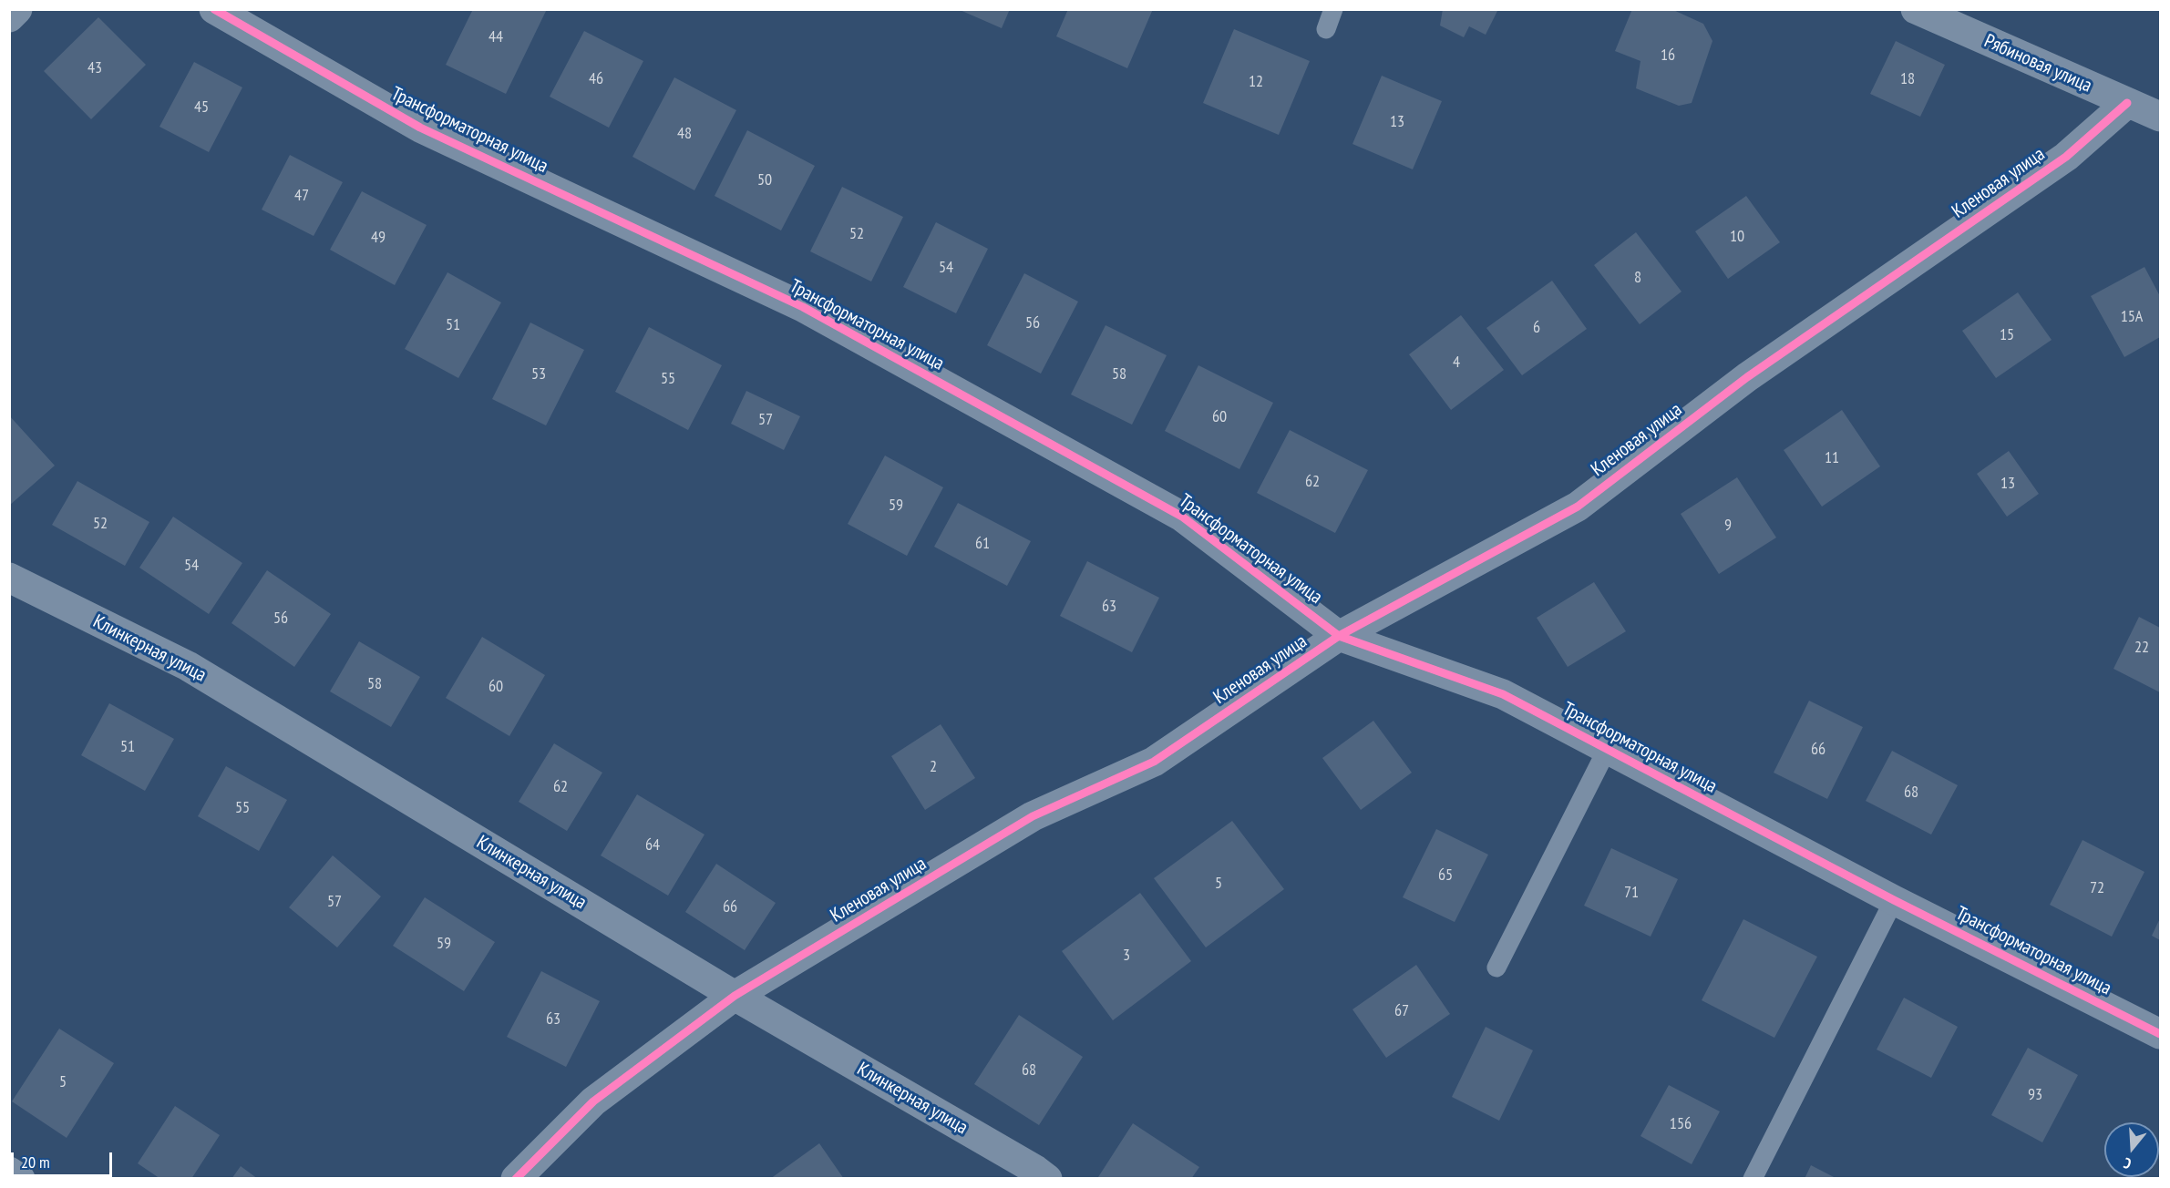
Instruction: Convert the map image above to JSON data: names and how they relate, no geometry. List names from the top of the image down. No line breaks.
{"streets":{"street":["Рябиновая улица","Трансформаторная улица","Кленовая улица","Клинкерная улица"]},"crossings":[["Рябиновая улица","Кленовая улица"],["Трансформаторная улица","Кленовая улица"],["Кленовая улица","Клинкерная улица"]],"house_numbers":["44","16","43","46","18","12","45","13","48","50","47","52","10","49","54","8","15А","56","51","6","15","4","53","58","55","60","57","11","62","13","59","52","9","61","54","63","56","22","58","60","51","66","2","62","68","55","64","65","5","72","71","57","66","59","3","67","63","68","5","93","156"],"scale_bar":"20 m","north":"bottom"}
